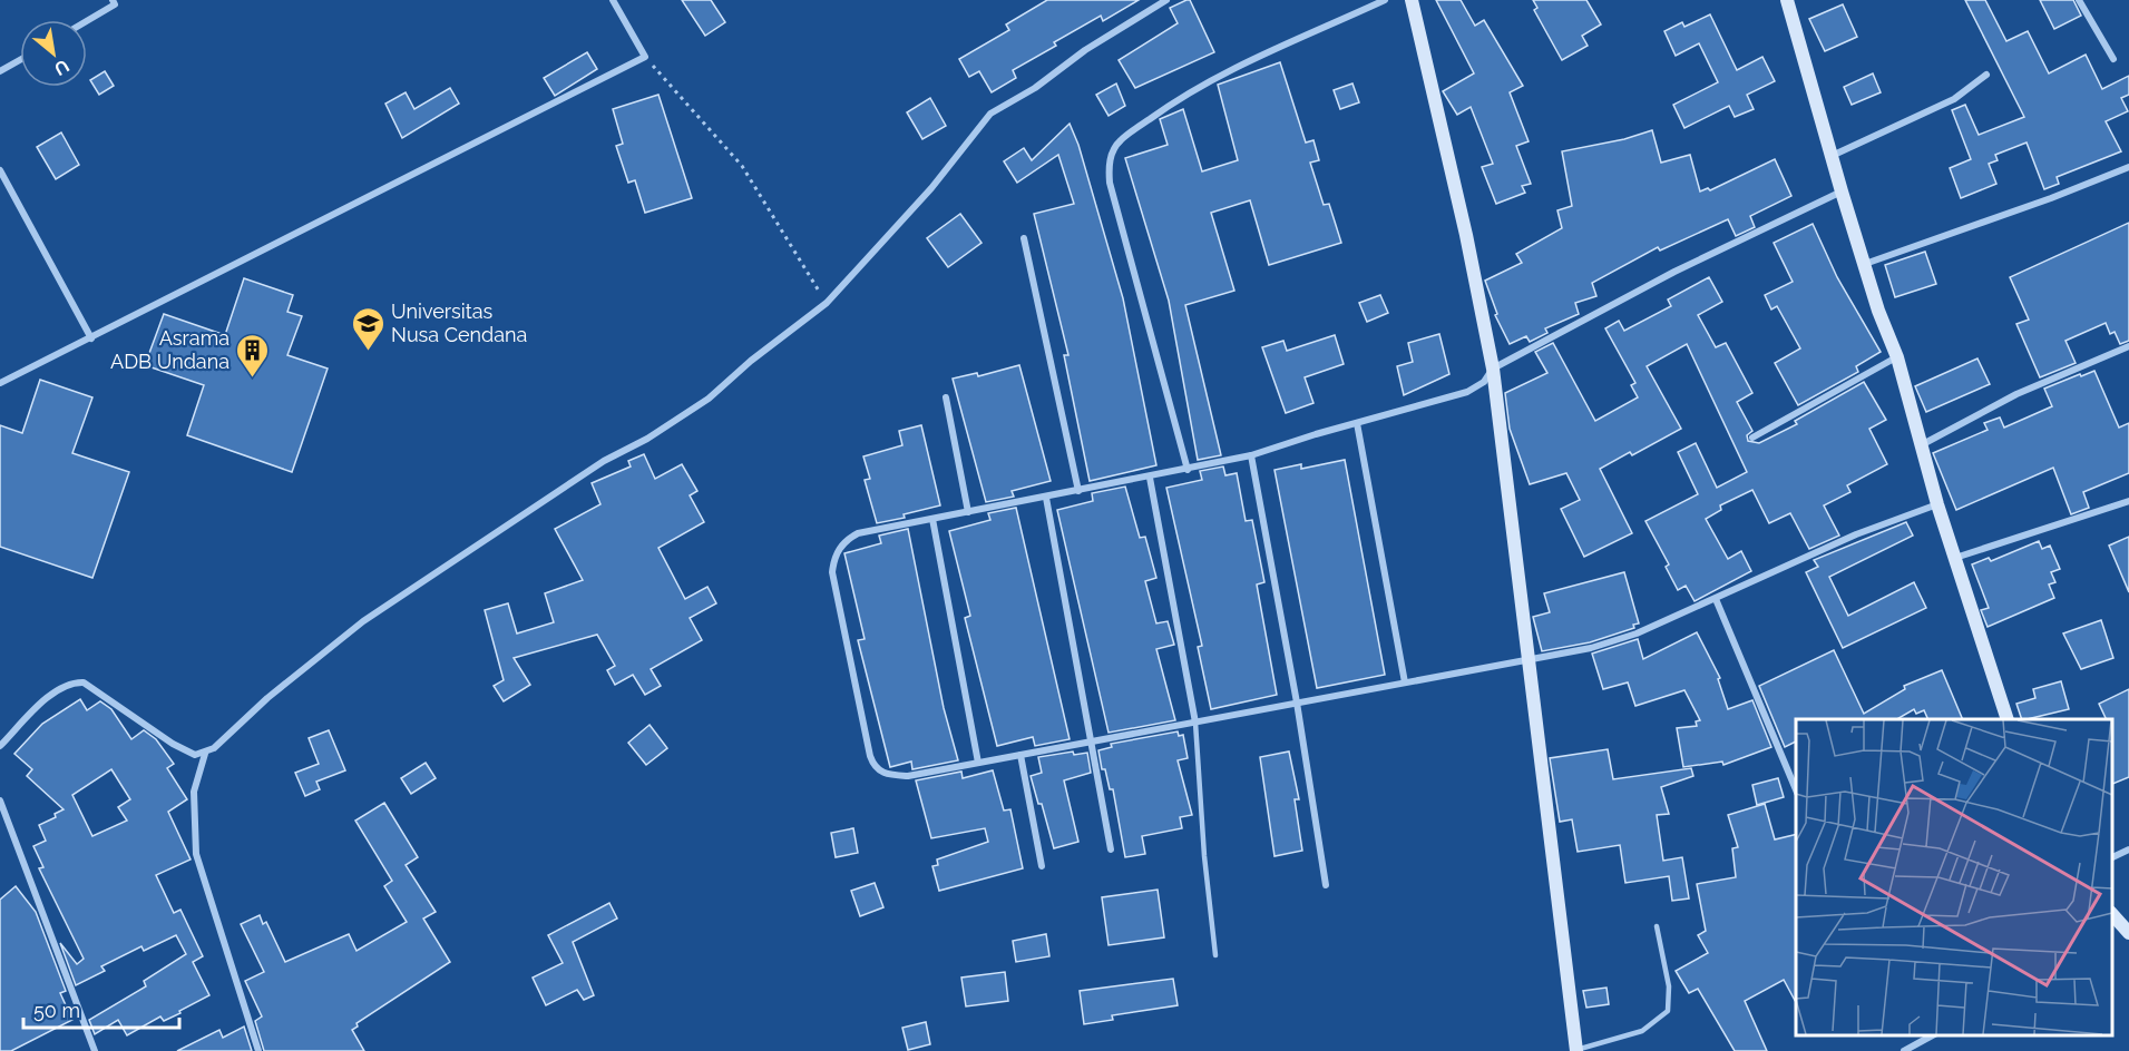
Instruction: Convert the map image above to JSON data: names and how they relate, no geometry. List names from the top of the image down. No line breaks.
{"places":{"school or university":["Universitas Nusa Cendana"],"building":["Asrama ADB Undana"]},"scale_bar":"50 m","north":"bottom right"}
